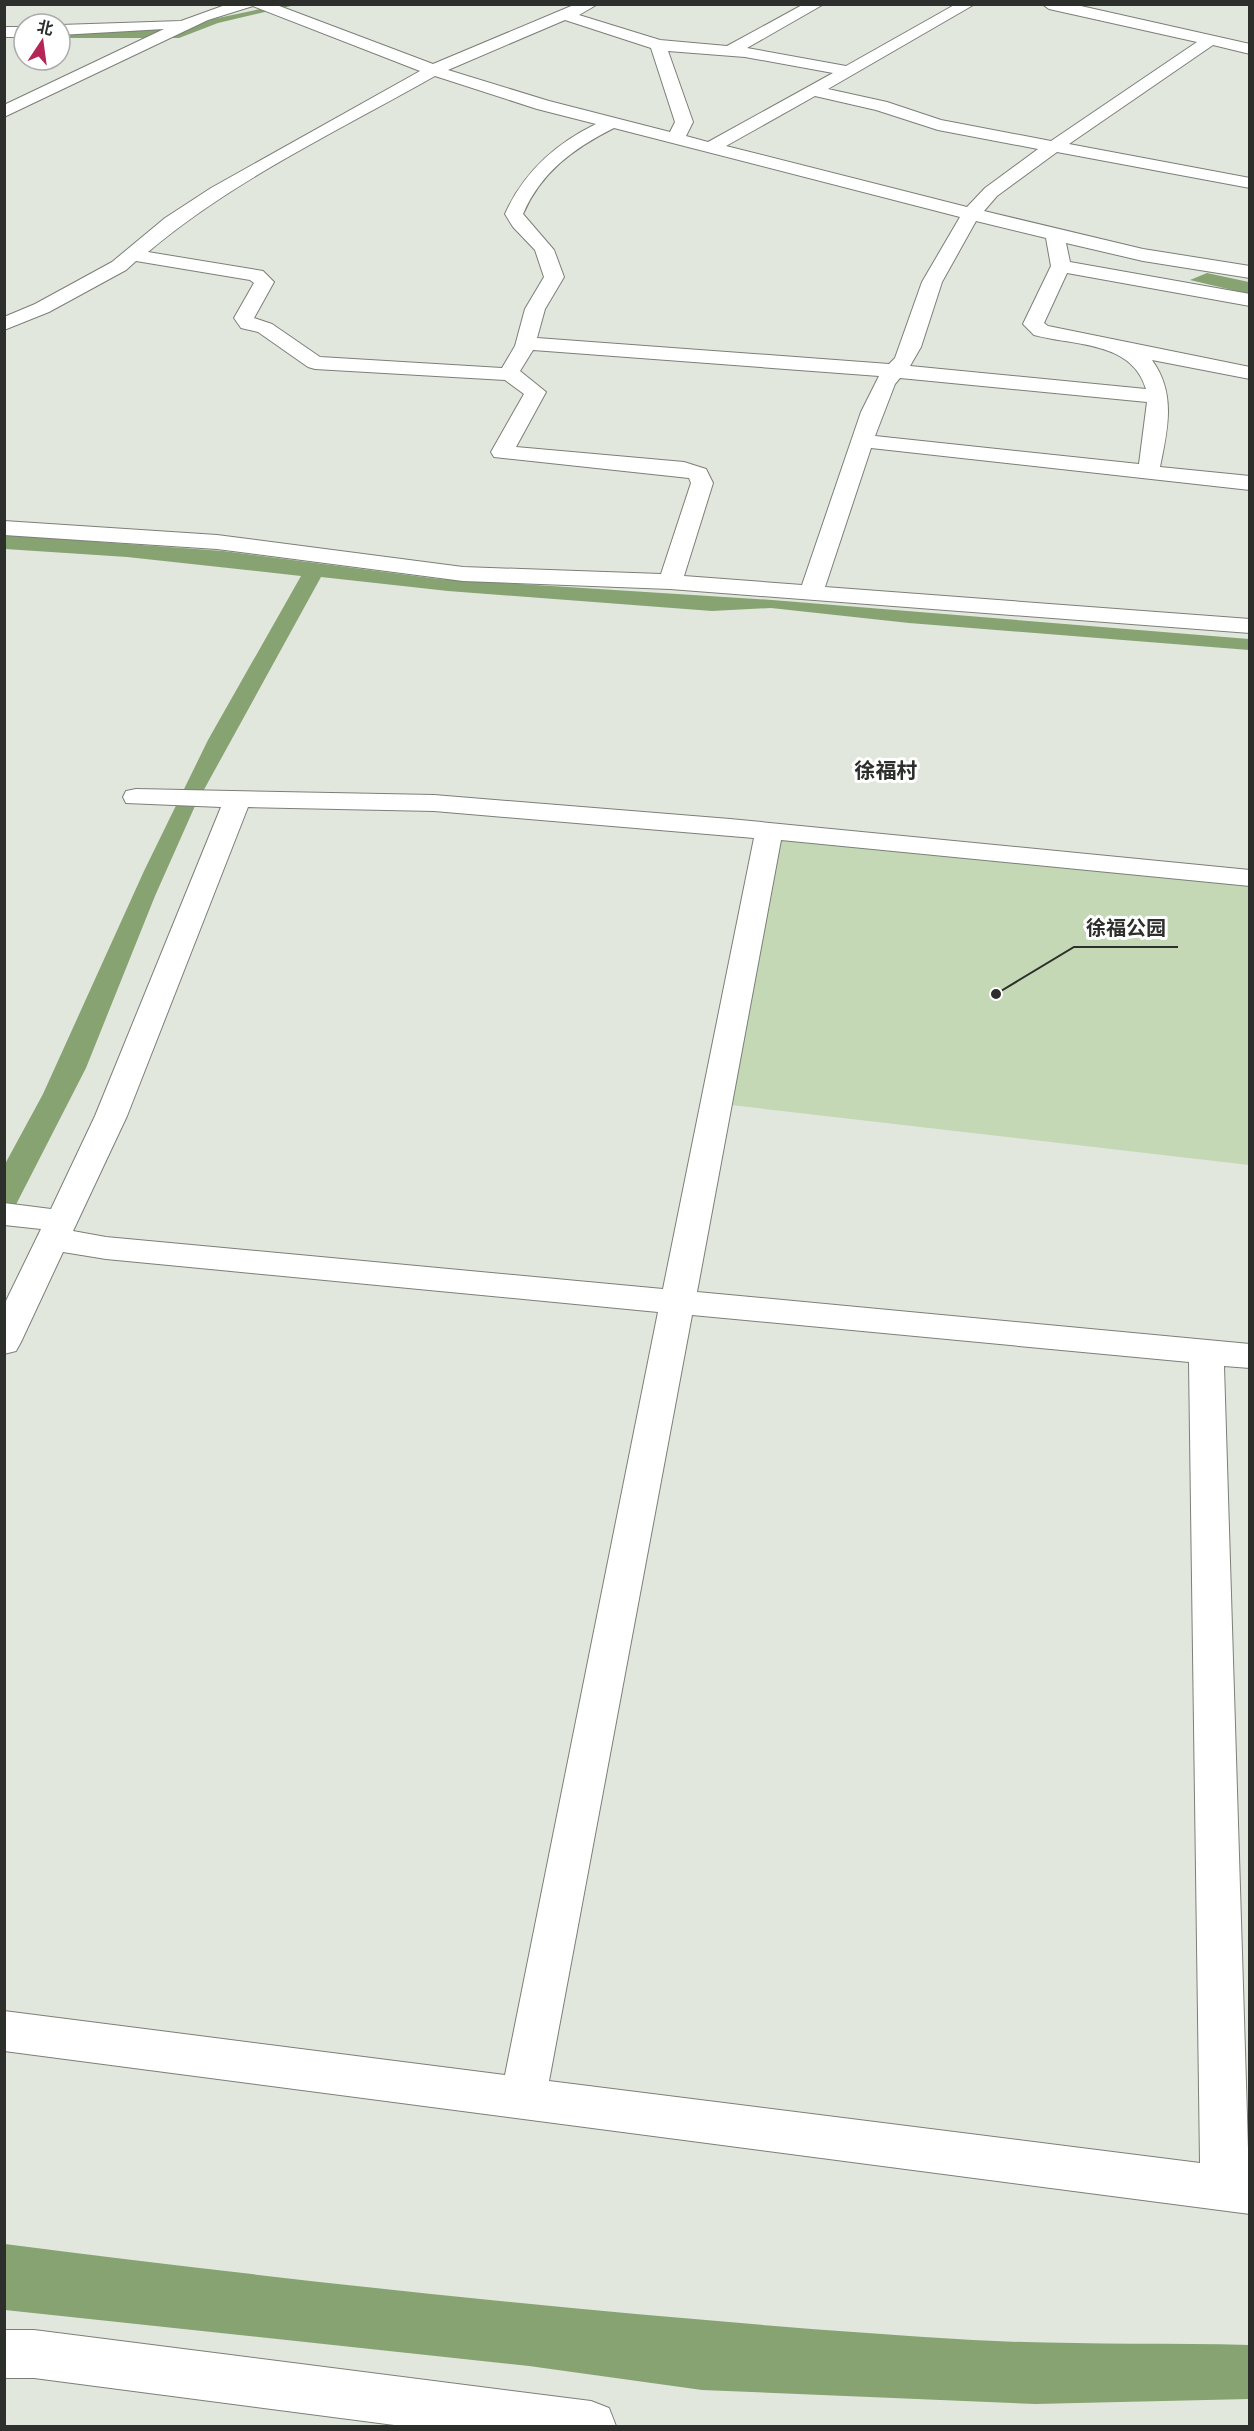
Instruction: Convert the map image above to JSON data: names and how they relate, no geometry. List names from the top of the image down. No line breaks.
{"districts":["徐福村"],"places":["徐福公园"],"north":"top"}
